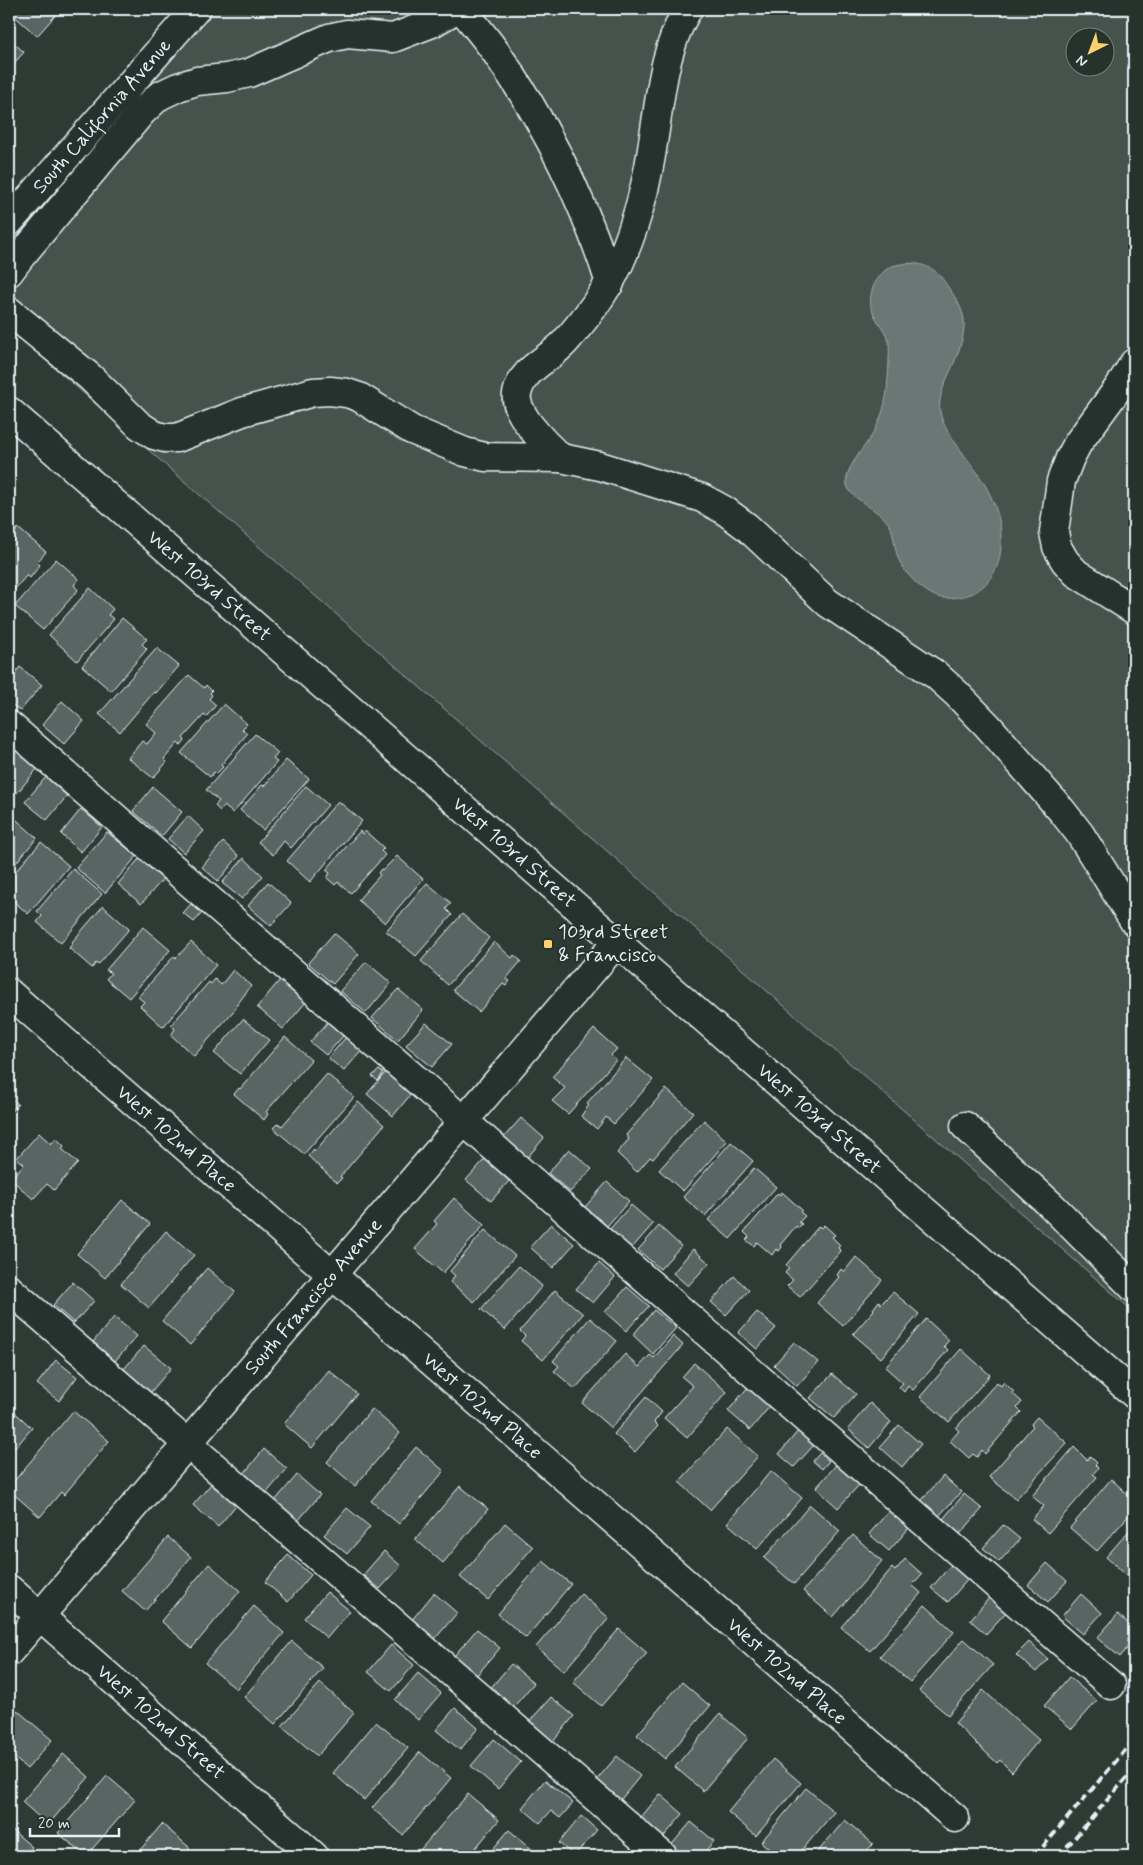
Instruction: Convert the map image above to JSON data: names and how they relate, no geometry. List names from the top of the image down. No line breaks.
{"streets":{"street":["South California Avenue","West 103rd Street","West 102nd Place","South Francisco Avenue","West 102nd Street"]},"crossings":[["West 103rd Street","South Francisco Avenue"],["West 102nd Place","South Francisco Avenue"],["South Francisco Avenue","West 102nd Street"]],"places":{"transit":["103rd Street & Francisco"]},"scale_bar":"20 m","north":"bottom left"}
